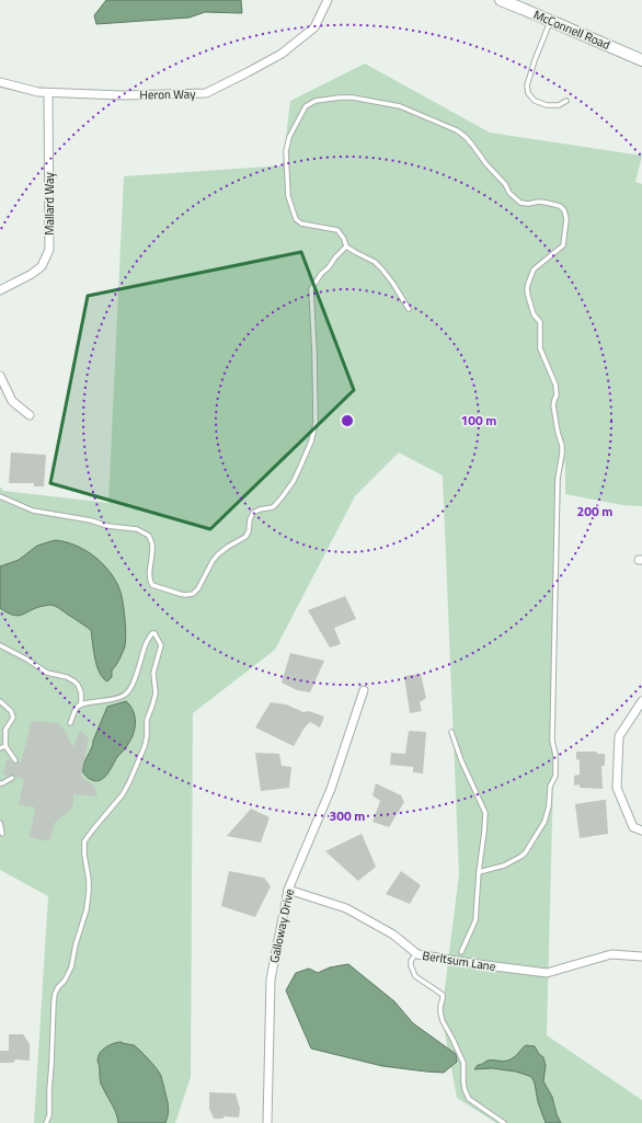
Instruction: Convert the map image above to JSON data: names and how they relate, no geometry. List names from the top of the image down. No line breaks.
{"streets":{"street":["McConnell Road","Heron Way","Mallard Way","Galloway Drive","Berltsum Lane"]},"crossings":[["Heron Way","Mallard Way"],["Galloway Drive","Berltsum Lane"]],"rings":["100 m","200 m","300 m"]}
